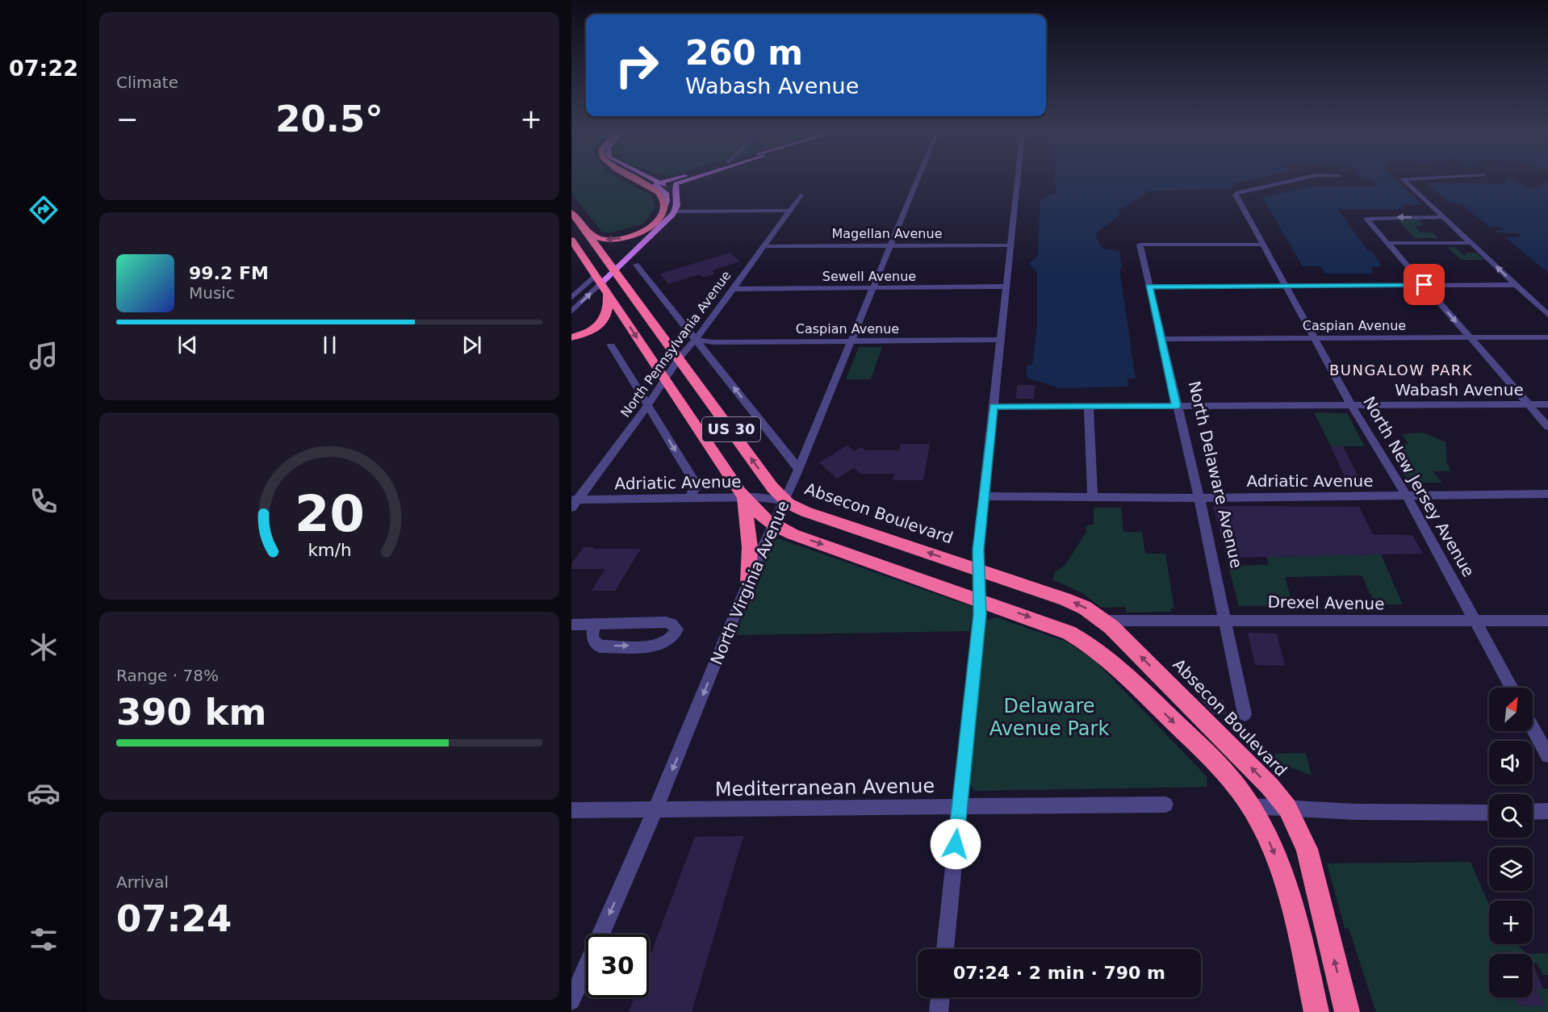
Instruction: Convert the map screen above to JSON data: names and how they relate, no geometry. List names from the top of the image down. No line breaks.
{"streets":{"highway":["US 30","Absecon Boulevard"],"street":["Magellan Avenue","Sewell Avenue","Caspian Avenue","North Pennsylvania Avenue","Wabash Avenue","North Delaware Avenue","Adriatic Avenue","North New Jersey Avenue","North Virginia Avenue","Drexel Avenue","Mediterranean Avenue"]},"crossings":[["Magellan Avenue","North Pennsylvania Avenue"],["Magellan Avenue","North Virginia Avenue"],["Sewell Avenue","North Pennsylvania Avenue"],["Sewell Avenue","North Virginia Avenue"],["Caspian Avenue","North Pennsylvania Avenue"],["Caspian Avenue","North Delaware Avenue"],["Caspian Avenue","North New Jersey Avenue"],["Caspian Avenue","North Virginia Avenue"],["North Pennsylvania Avenue","US 30"],["North Pennsylvania Avenue","Adriatic Avenue"],["North Pennsylvania Avenue","Absecon Boulevard"],["Wabash Avenue","North Delaware Avenue"],["Wabash Avenue","North New Jersey Avenue"],["US 30","Adriatic Avenue"],["US 30","North Virginia Avenue"],["North Delaware Avenue","Adriatic Avenue"],["North Delaware Avenue","North New Jersey Avenue"],["North Delaware Avenue","Drexel Avenue"],["Adriatic Avenue","North New Jersey Avenue"],["Adriatic Avenue","Absecon Boulevard"],["Adriatic Avenue","North Virginia Avenue"],["North New Jersey Avenue","Drexel Avenue"],["Absecon Boulevard","North Virginia Avenue"],["Absecon Boulevard","Drexel Avenue"],["North Virginia Avenue","Mediterranean Avenue"]],"one_way":["North Virginia Avenue"],"districts":["BUNGALOW PARK"],"parks":["Delaware Avenue Park"],"north":"top right","page":{"tabs":"07:22","tile":["Climate",["Range · 78%","390 km"],["Arrival","07:24"]],"turn":["260 m","Wabash Avenue"],"heat":["−","20.5°","+"],"song":["99.2 FM","Music"],"map_buttons":["+","−"],"limit":"30","trip":"07:24 · 2 min · 790 m","gauge":["20","km/h"]}}
